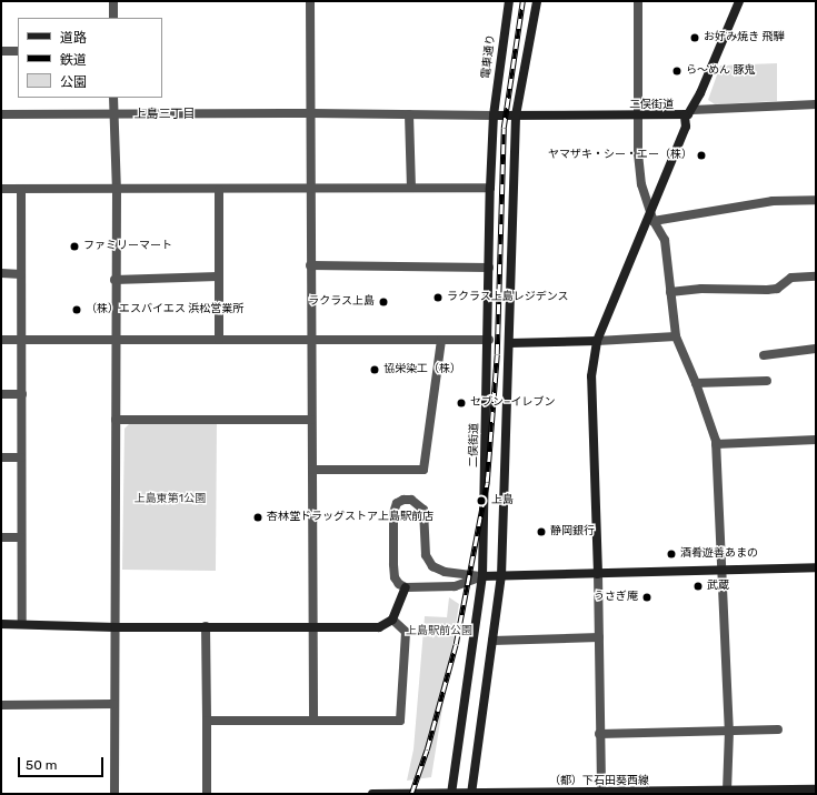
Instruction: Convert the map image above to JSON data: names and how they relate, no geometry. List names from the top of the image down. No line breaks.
{"streets":{"street":["電車通り","二俣街道","（都）下石田葵西線"]},"crossings":[["電車通り","二俣街道"],["二俣街道","（都）下石田葵西線"]],"districts":["上島三丁目"],"parks":["上島東第1公園","上島駅前公園"],"places":["お好み焼き 飛騨","ら～めん 豚鬼","ヤマザキ・シー・エー（株）","ファミリーマート","ラクラス上島レジデンス","ラクラス上島","（株）エスバイエス 浜松営業所","協栄染工（株）","セブン−イレブン","上島","杏林堂ドラッグストア上島駅前店","静岡銀行","酒肴遊善あまの","武蔵","うさぎ庵"],"legend":["道路","鉄道","公園"],"scale_bar":"50 m"}
